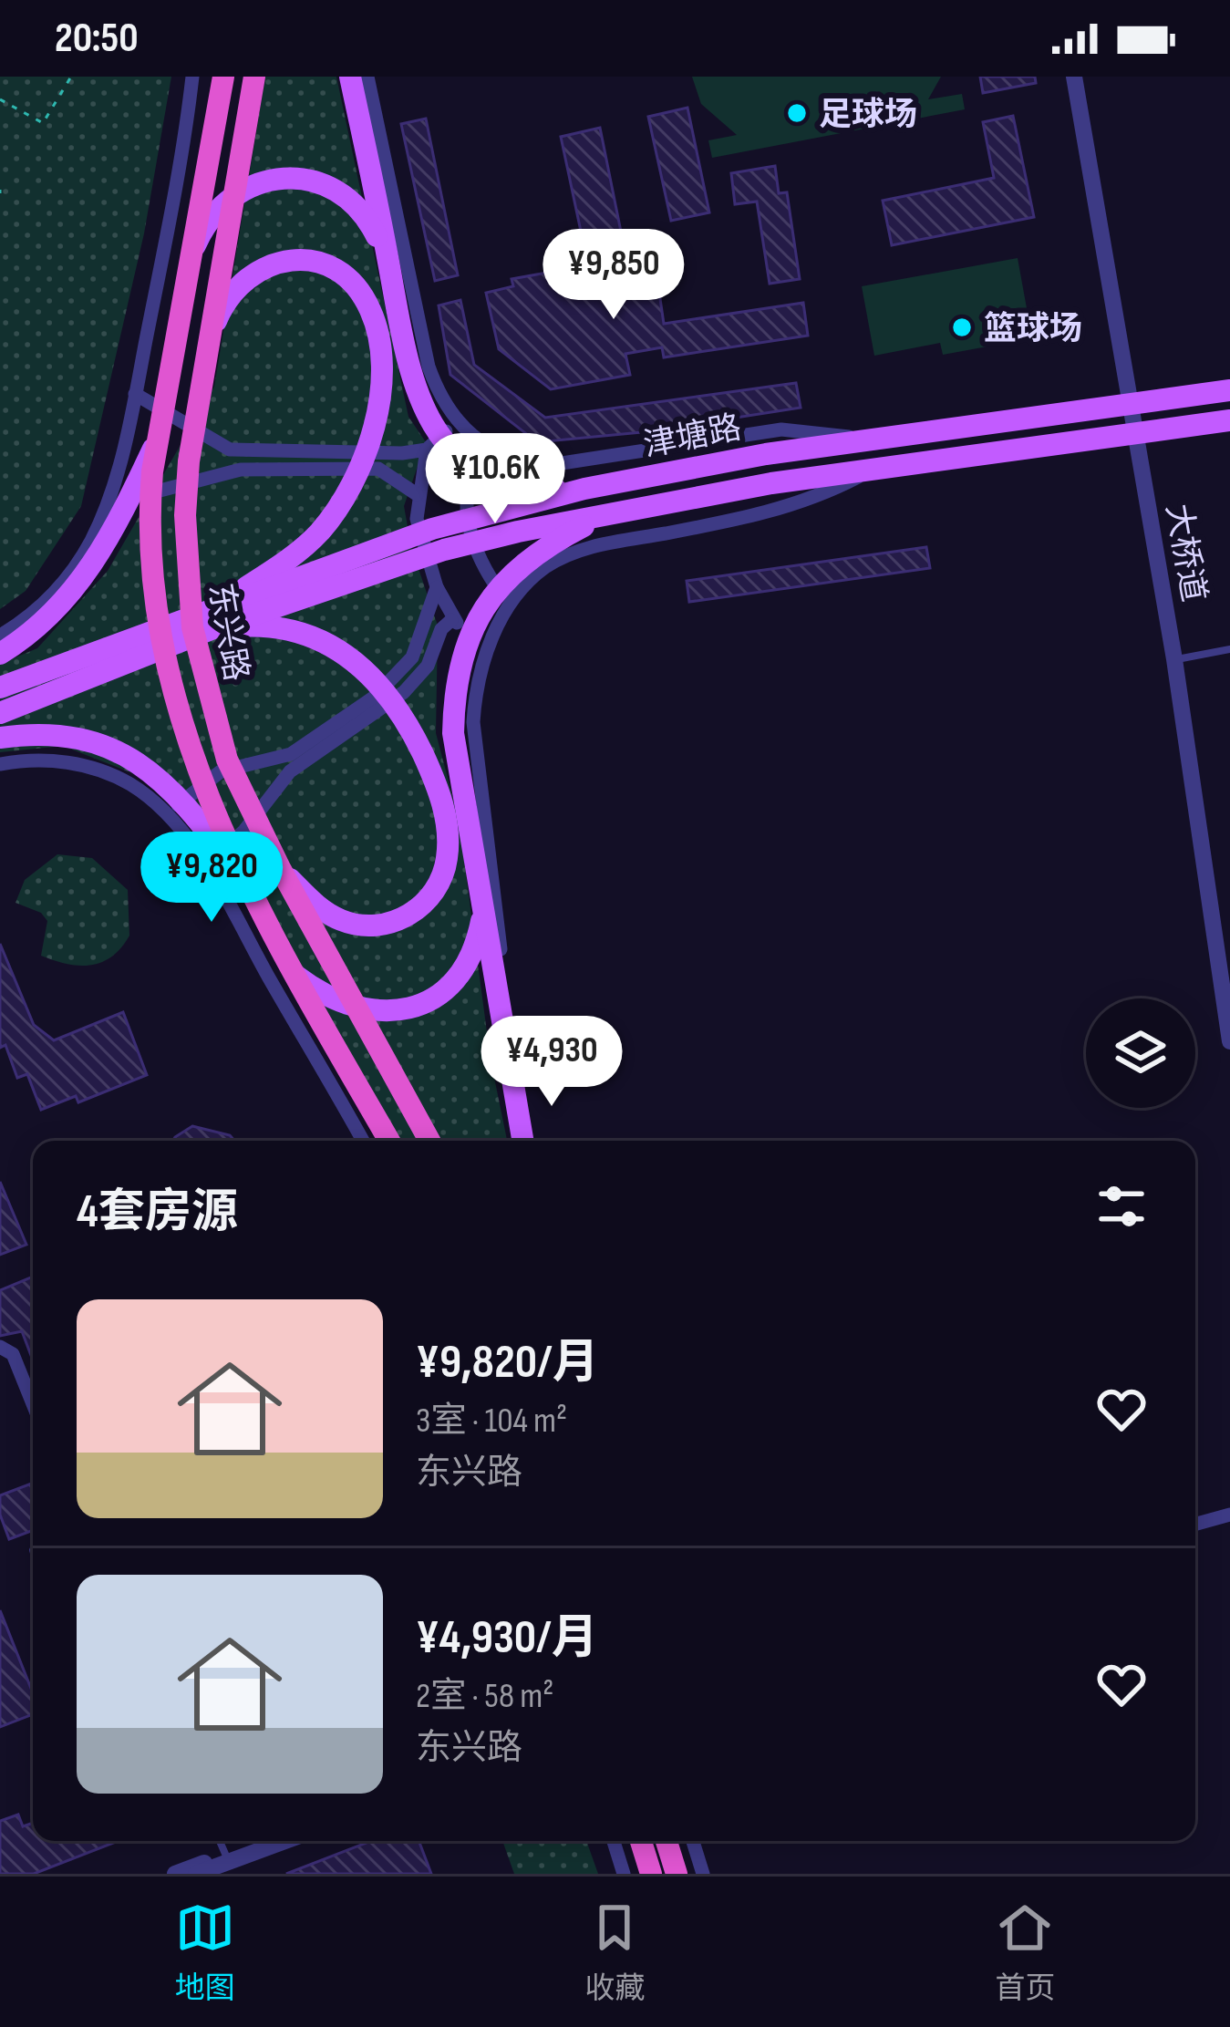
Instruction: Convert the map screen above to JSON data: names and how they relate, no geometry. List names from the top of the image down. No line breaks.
{"streets":{"highway":["东兴路"],"main road":["津塘路"],"street":["大桥道"]},"crossings":[["津塘路","大桥道"]],"places":["足球场","篮球场"],"page":{"status":"20:50","price":["¥9,850","¥10.6K","¥9,820","¥4,930"],"heading":"4套房源","list":[{"name":"¥9,820/月","note":"3室 · 104 m² · 东兴路"},{"name":"¥4,930/月","note":"2室 · 58 m² · 东兴路"}],"tabs":["地图","收藏","首页"]}}
